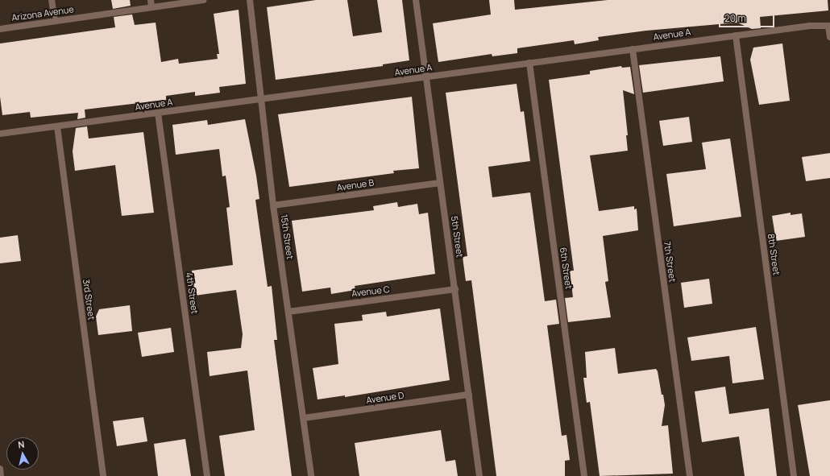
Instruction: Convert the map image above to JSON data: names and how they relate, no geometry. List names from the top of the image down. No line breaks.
{"streets":{"lane":["Arizona Avenue","Avenue A","Avenue B","15th Street","5th Street","8th Street","7th Street","6th Street","Avenue C","4th Street","3rd Street","Avenue D"]},"crossings":[["Avenue A","15th Street"],["Avenue A","5th Street"],["Avenue A","8th Street"],["Avenue A","7th Street"],["Avenue A","6th Street"],["Avenue A","4th Street"],["Avenue A","3rd Street"],["Avenue B","15th Street"],["Avenue B","5th Street"],["15th Street","Avenue C"],["15th Street","Avenue D"],["5th Street","Avenue C"],["5th Street","Avenue D"]],"scale_bar":"20 m","north":"top"}
